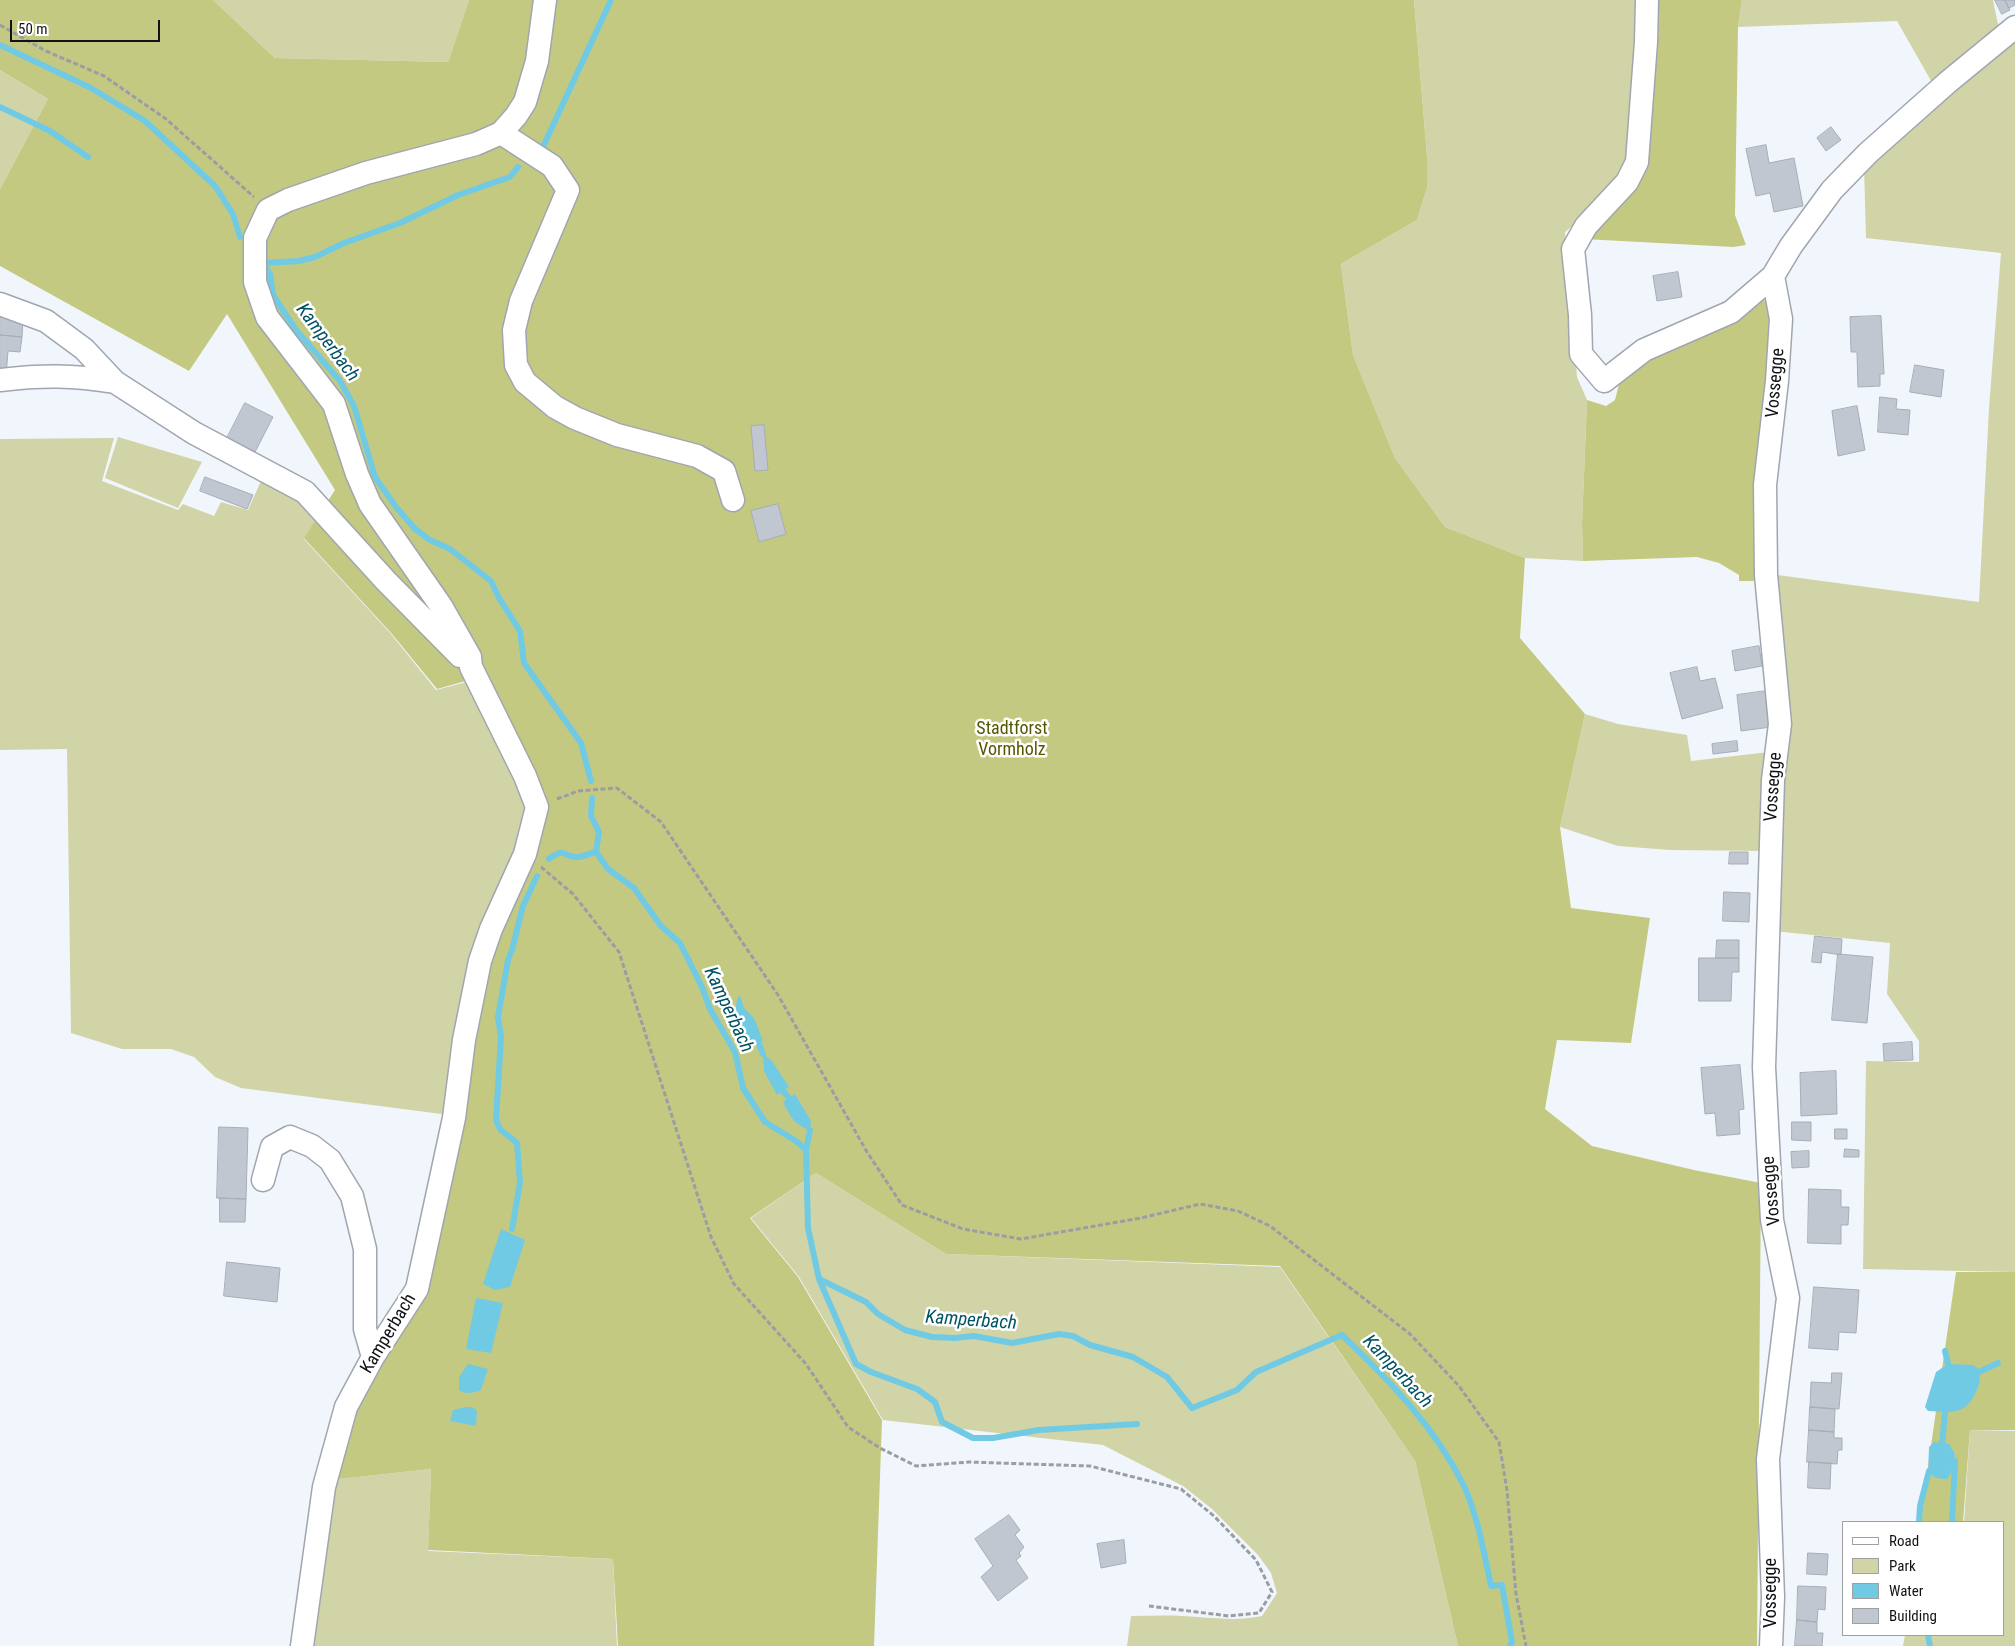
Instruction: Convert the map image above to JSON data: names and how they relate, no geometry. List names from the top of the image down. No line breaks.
{"streets":{"street":["Vossegge","Kamperbach"]},"water":["Kamperbach"],"parks":["Stadtforst Vormholz"],"legend":["Road","Park","Water","Building"],"scale_bar":"50 m"}
